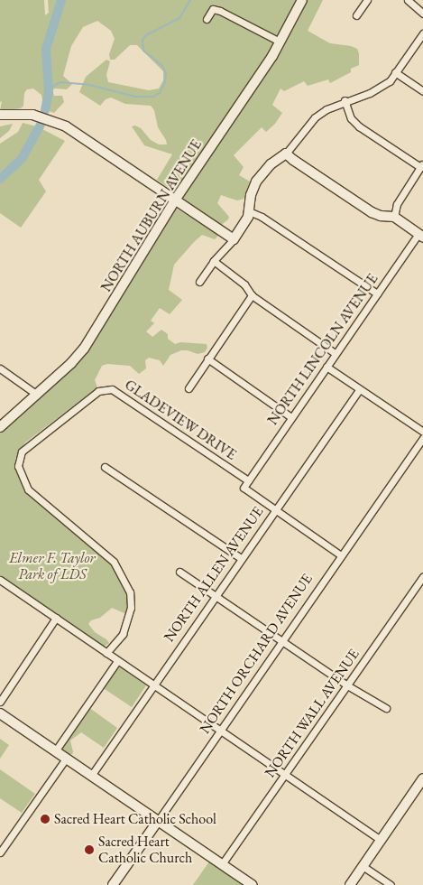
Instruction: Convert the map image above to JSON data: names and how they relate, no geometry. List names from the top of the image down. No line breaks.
{"streets":{"main road":["NORTH AUBURN AVENUE","NORTH ORCHARD AVENUE"],"street":["NORTH LINCOLN AVENUE","GLADEVIEW DRIVE","NORTH ALLEN AVENUE","NORTH WALL AVENUE"]},"crossings":[["NORTH LINCOLN AVENUE","GLADEVIEW DRIVE"]],"parks":["Elmer F. Taylor Park of LDS"],"places":["Sacred Heart Catholic School","Sacred Heart Catholic Church"]}
